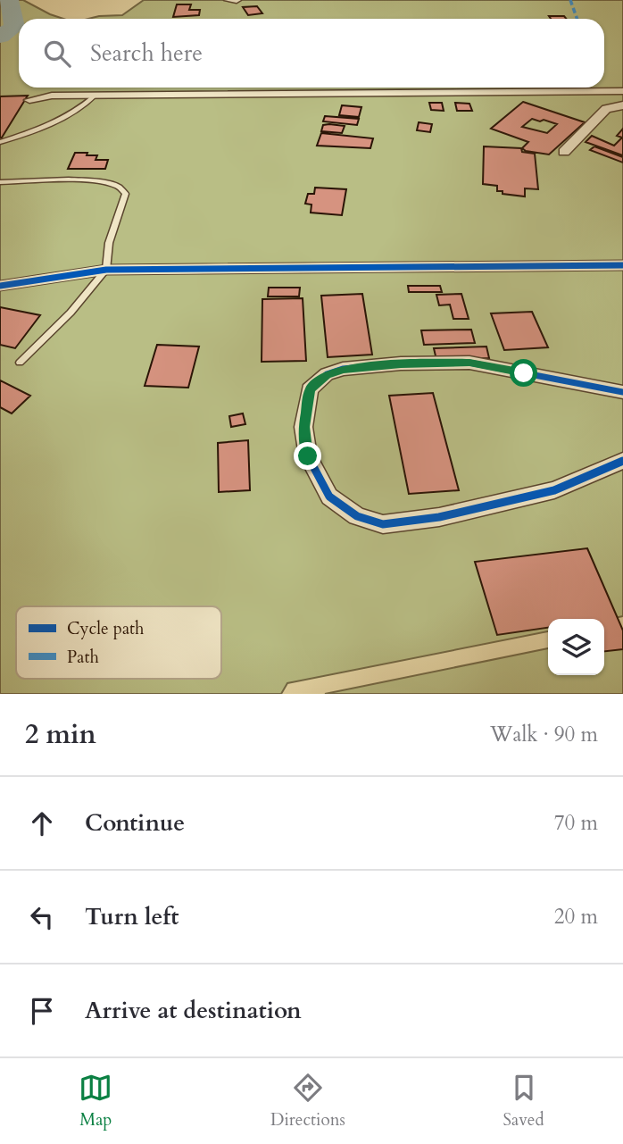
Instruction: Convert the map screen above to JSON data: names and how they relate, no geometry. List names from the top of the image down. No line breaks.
{"legend":["Cycle path","Path"],"page":{"search":"Search here","heading":["2 min","Walk · 90 m"],"list":[["Continue","70 m"],["Turn left","20 m"],"Arrive at destination"],"nav":["Map","Directions","Saved"]}}
